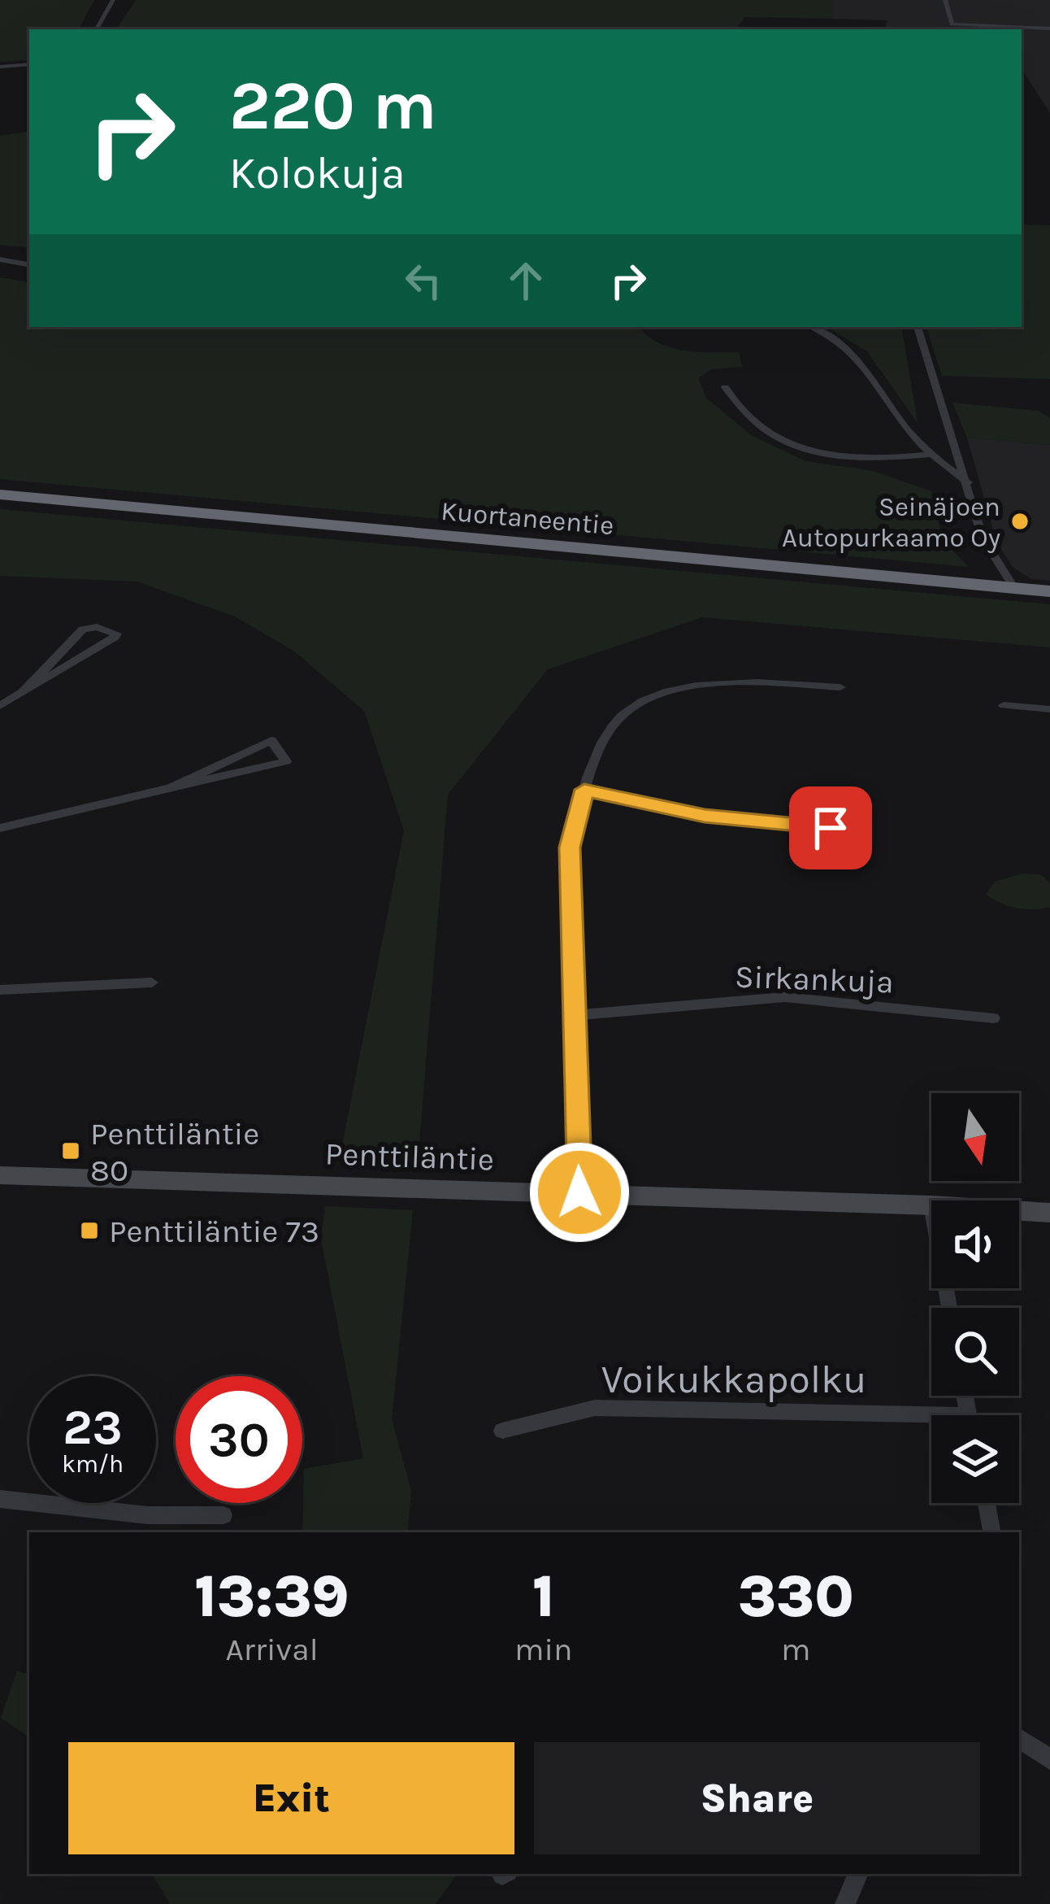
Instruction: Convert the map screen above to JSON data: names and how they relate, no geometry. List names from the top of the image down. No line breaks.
{"streets":{"highway":["Kuortaneentie"],"street":["Sirkankuja","Penttiläntie","Voikukkapolku"]},"places":{"other":["Seinäjoen Autopurkaamo Oy"],"transit":["Penttiläntie 80","Penttiläntie 73"]},"north":"bottom","page":{"turn":["220 m","Kolokuja"],"speed":"23 km/h","limit":"30","eta":["13:39","Arrival","1","min","330","m"],"buttons":["Exit","Share"]}}
